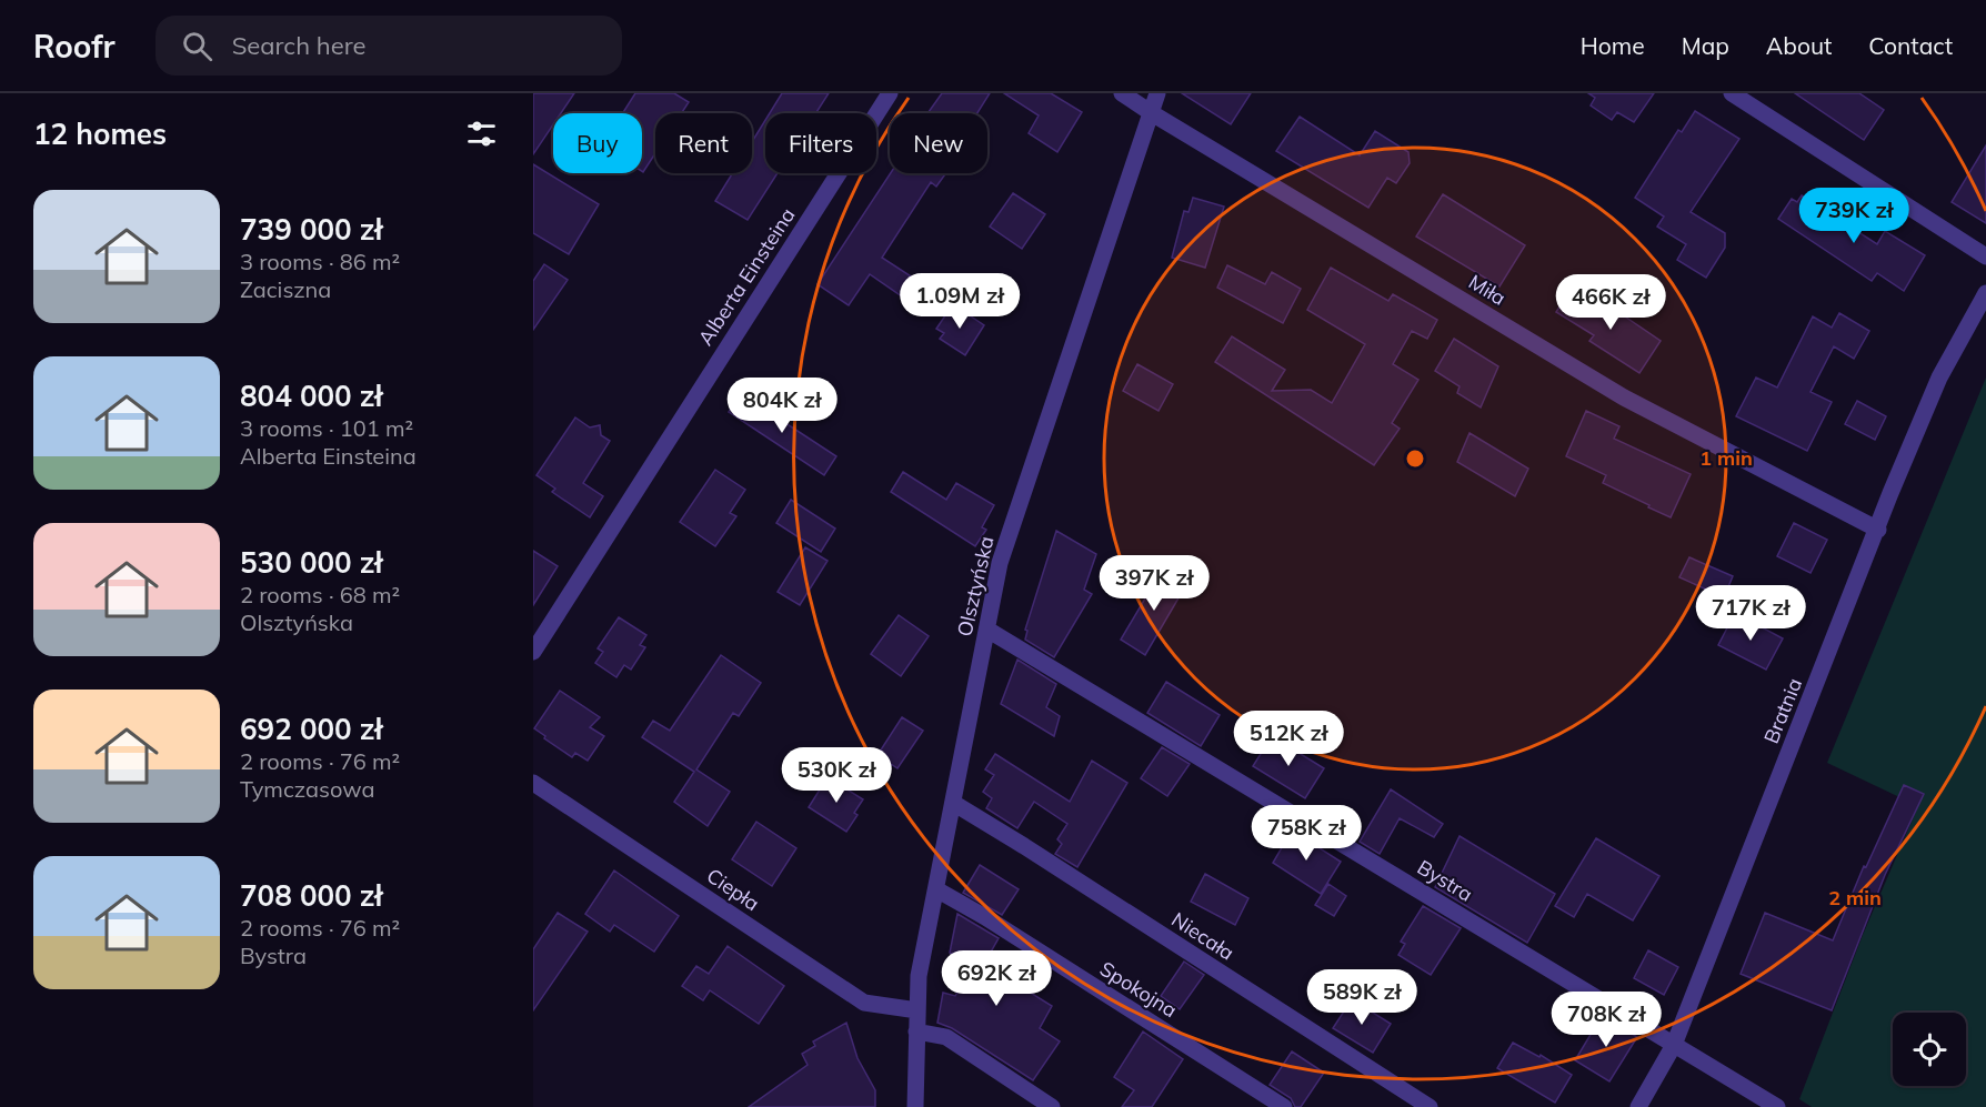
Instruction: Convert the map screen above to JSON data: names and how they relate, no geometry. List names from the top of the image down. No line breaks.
{"streets":{"street":["Alberta Einsteina","Miła","Olsztyńska","Bratnia","Bystra","Ciepła","Niecała","Spokojna"]},"crossings":[["Miła","Olsztyńska"],["Miła","Bratnia"],["Olsztyńska","Bystra"],["Olsztyńska","Ciepła"],["Olsztyńska","Niecała"],["Olsztyńska","Spokojna"],["Bratnia","Bystra"]],"page":{"header":"Roofr","search":"Search here","nav":["Home","Map","About","Contact"],"heading":"12 homes","chip":["Buy","Rent","Filters","New"],"list":[{"name":"739 000 zł","note":"3 rooms · 86 m² · Zaciszna"},{"name":"804 000 zł","note":"3 rooms · 101 m² · Alberta Einsteina"},{"name":"530 000 zł","note":"2 rooms · 68 m² · Olsztyńska"},{"name":"692 000 zł","note":"2 rooms · 76 m² · Tymczasowa"},{"name":"708 000 zł","note":"2 rooms · 76 m² · Bystra"}],"price":["739K zł","1.09M zł","466K zł","804K zł","397K zł","717K zł","512K zł","530K zł","758K zł","692K zł","589K zł","708K zł"]},"rings":["1 min","2 min"]}
